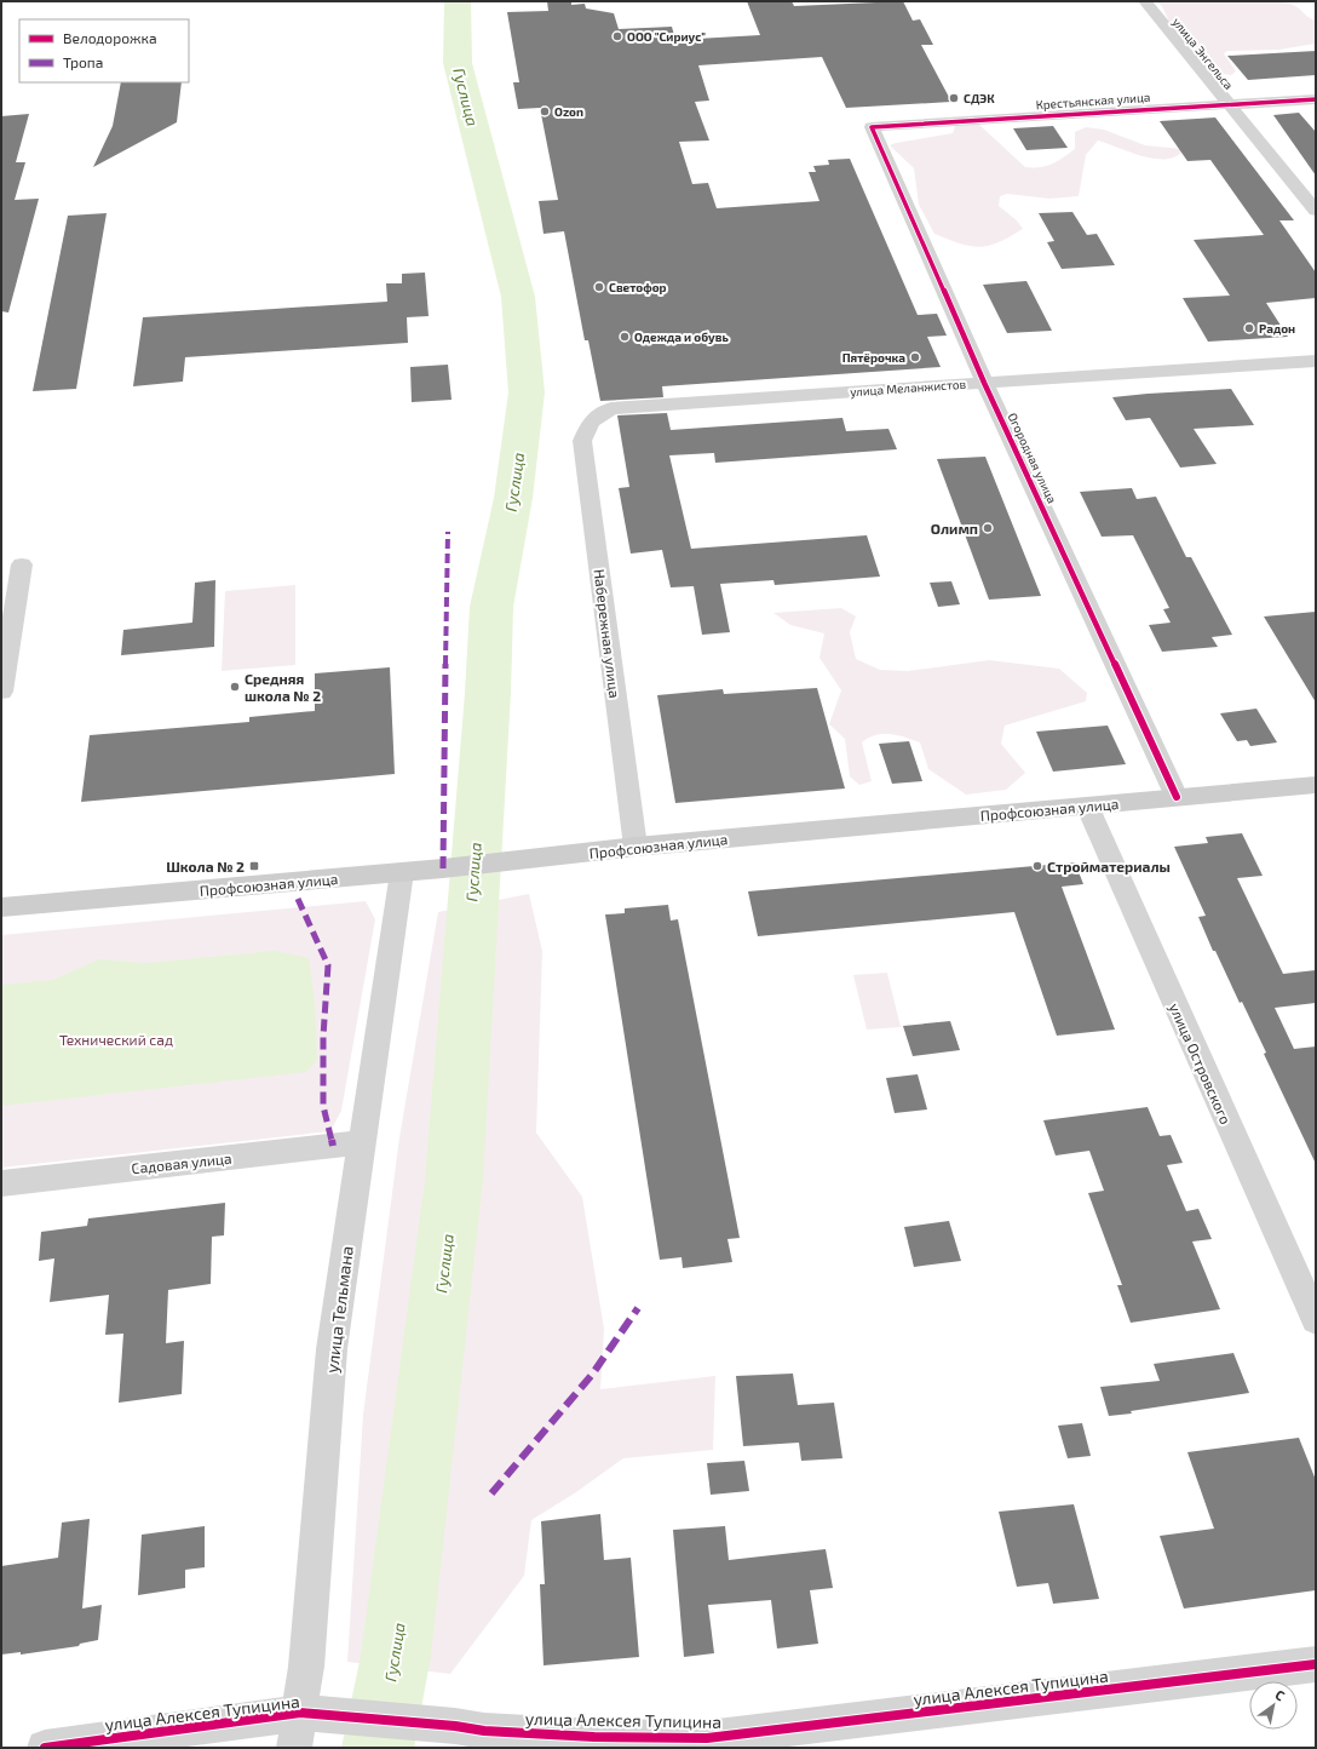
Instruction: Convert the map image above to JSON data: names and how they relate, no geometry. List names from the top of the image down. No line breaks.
{"streets":{"main road":["Профсоюзная улица"],"street":["улица Энгельса","Крестьянская улица","улица Меланжистов","Огородная улица","Набережная улица","улица Островского","Садовая улица","улица Тельмана","улица Алексея Тупицина"]},"crossings":[["улица Энгельса","Крестьянская улица"],["Крестьянская улица","Огородная улица"],["улица Меланжистов","Огородная улица"],["улица Меланжистов","Набережная улица"],["Огородная улица","Профсоюзная улица"],["Набережная улица","Профсоюзная улица"],["Профсоюзная улица","улица Островского"],["Профсоюзная улица","улица Тельмана"],["Садовая улица","улица Тельмана"],["улица Тельмана","улица Алексея Тупицина"]],"water":["Гуслица"],"parks":["Технический сад"],"places":{"other":["ООО \"Сириус\"","СДЭК","Ozon","Светофор","Радон","Одежда и обувь","Пятёрочка","Олимп","Средняя школа № 2","Стройматериалы"],"transit":["Школа № 2"]},"legend":["Велодорожка","Тропа"],"north":"top right"}
